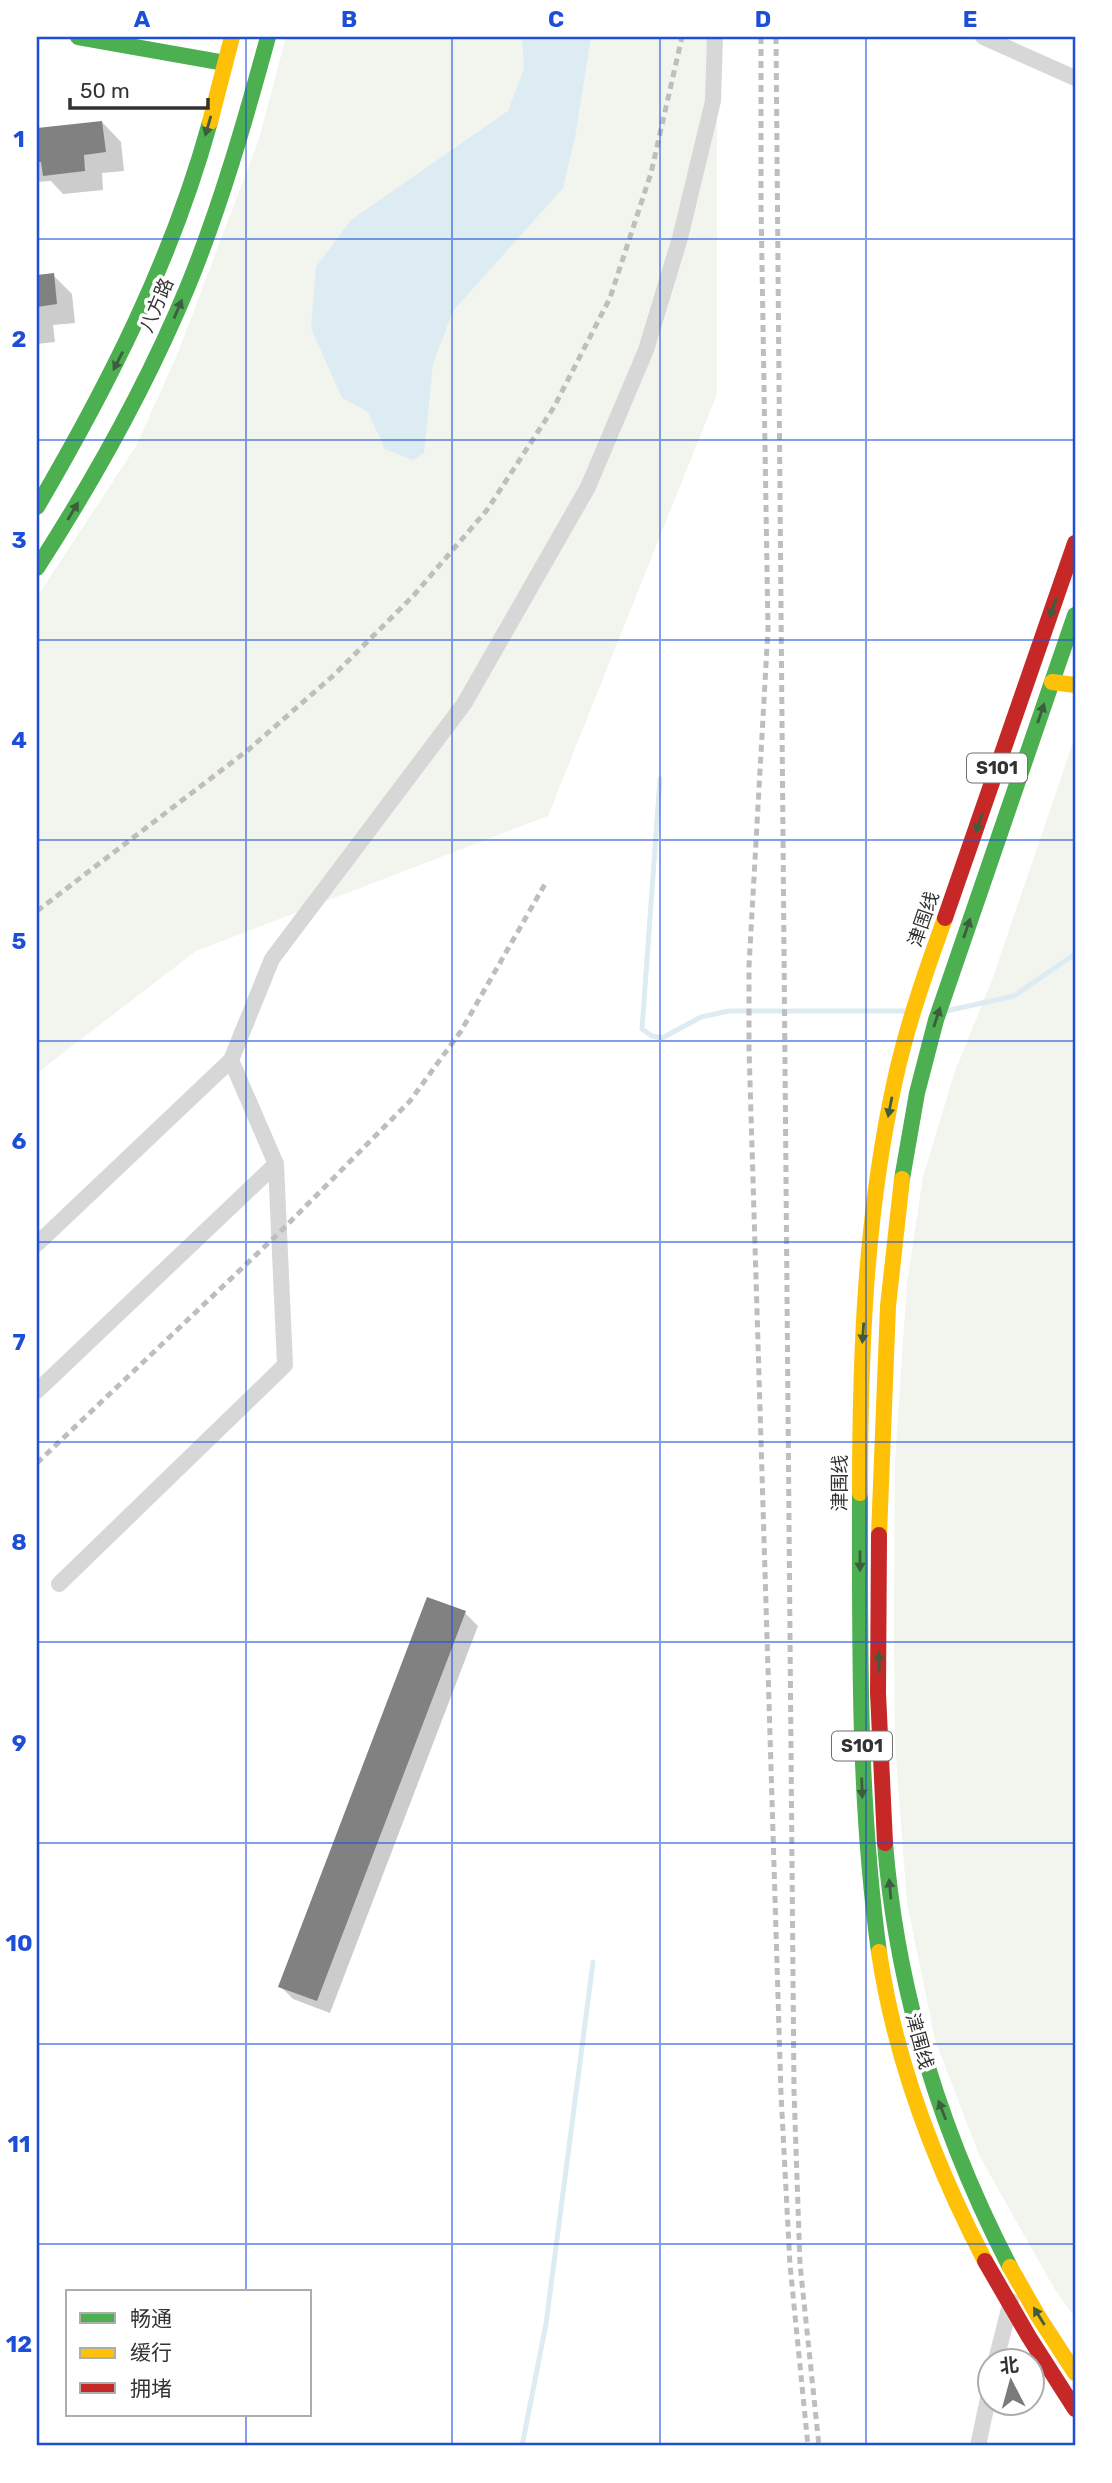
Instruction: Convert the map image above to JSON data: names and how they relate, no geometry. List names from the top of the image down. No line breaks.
{"streets":{"main road":["八方路","S101","津围线"]},"legend":["畅通","缓行","拥堵"],"scale_bar":"50 m","north":"top","grid":{"columns":["A","B","C","D","E"],"rows":["1","2","3","4","5","6","7","8","9","10","11","12"]}}
